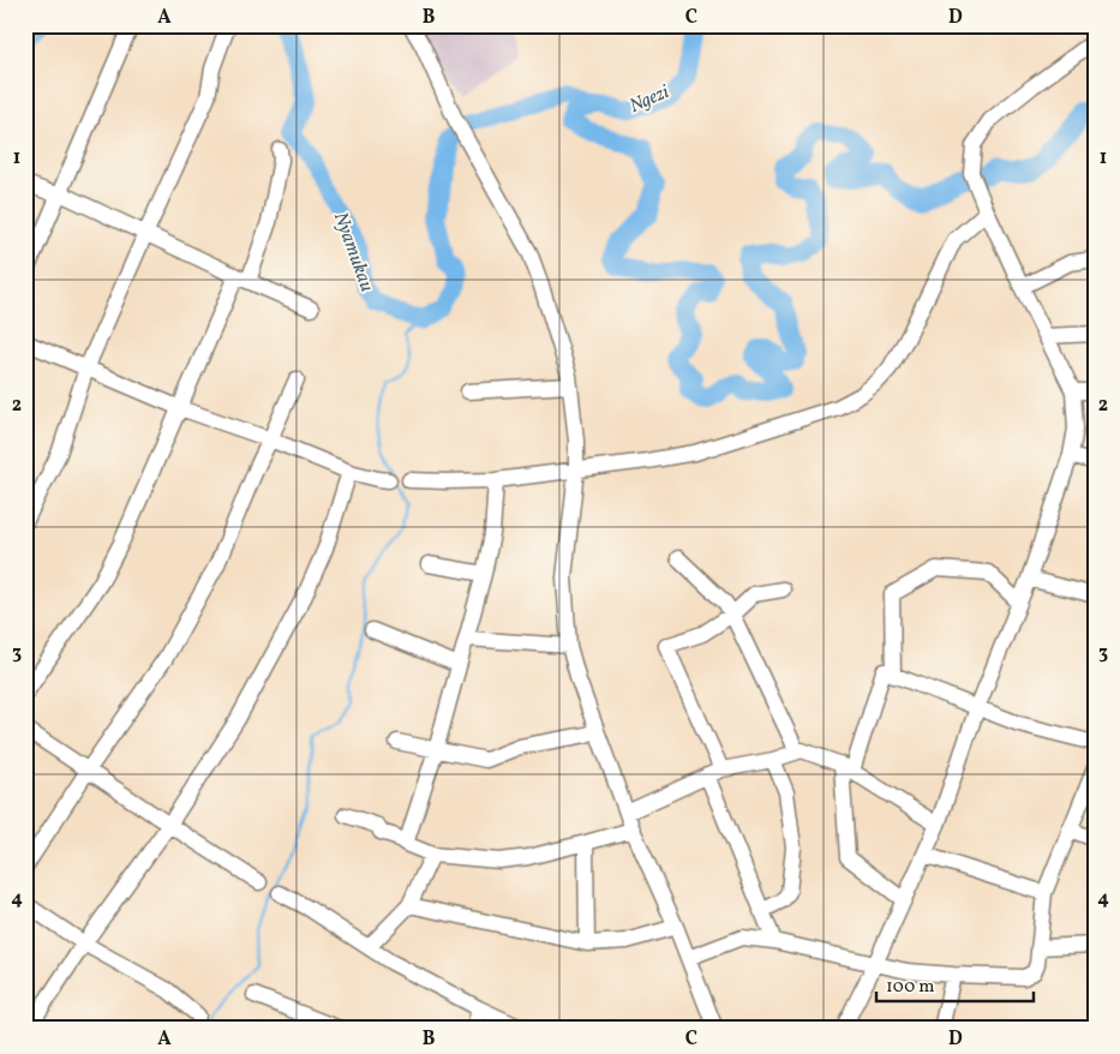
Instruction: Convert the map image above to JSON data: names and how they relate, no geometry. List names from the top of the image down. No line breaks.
{"water":["Ngezi","Nyamukau"],"scale_bar":"100 m","grid":{"columns":["A","B","C","D"],"rows":["1","2","3","4"]}}
